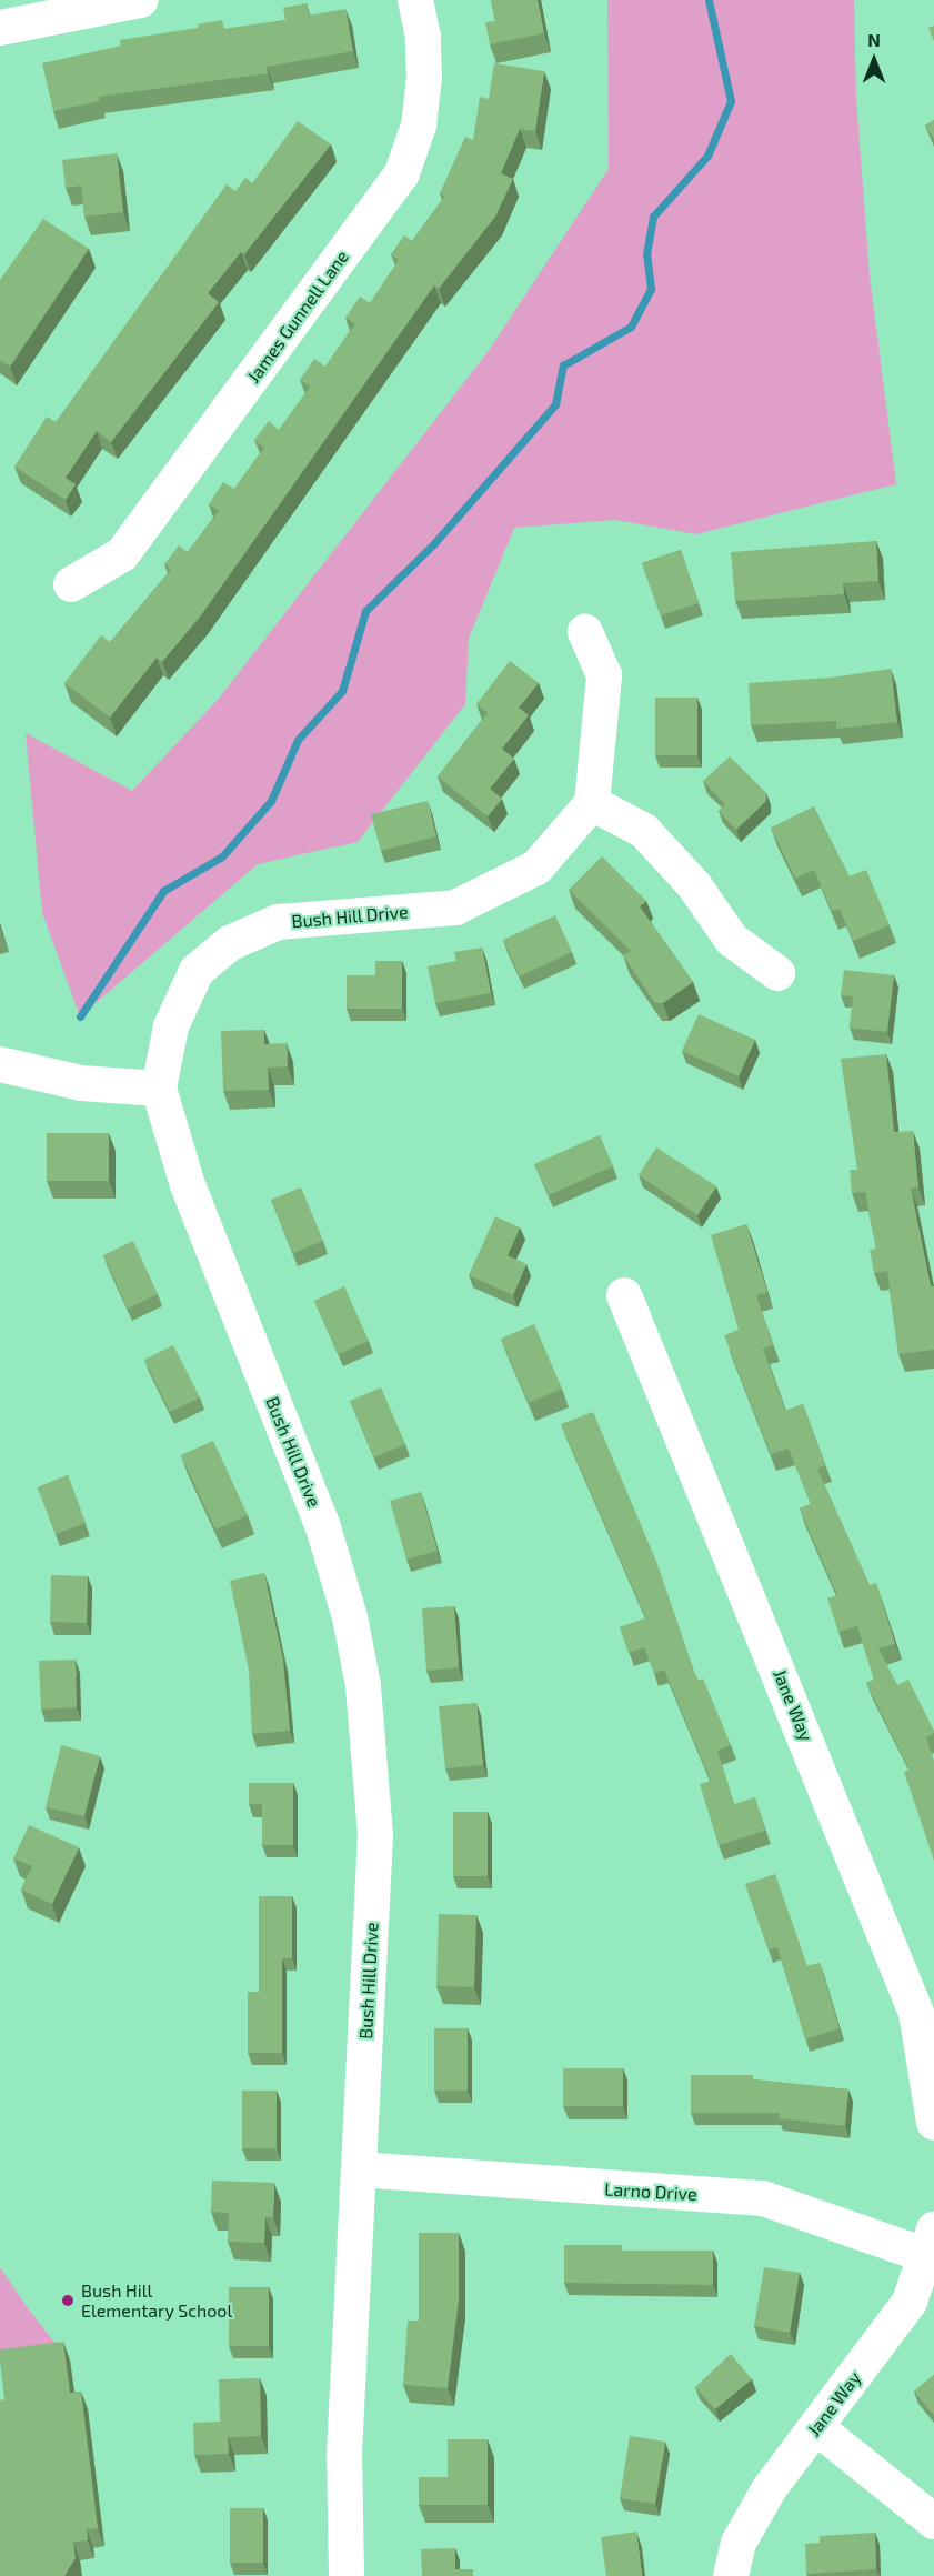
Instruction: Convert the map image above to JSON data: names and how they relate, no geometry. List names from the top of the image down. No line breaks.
{"streets":{"street":["James Gunnell Lane","Bush Hill Drive","Jane Way","Larno Drive"]},"crossings":[["Bush Hill Drive","Larno Drive"],["Jane Way","Larno Drive"]],"places":["Bush Hill Elementary School"],"north":"top"}
